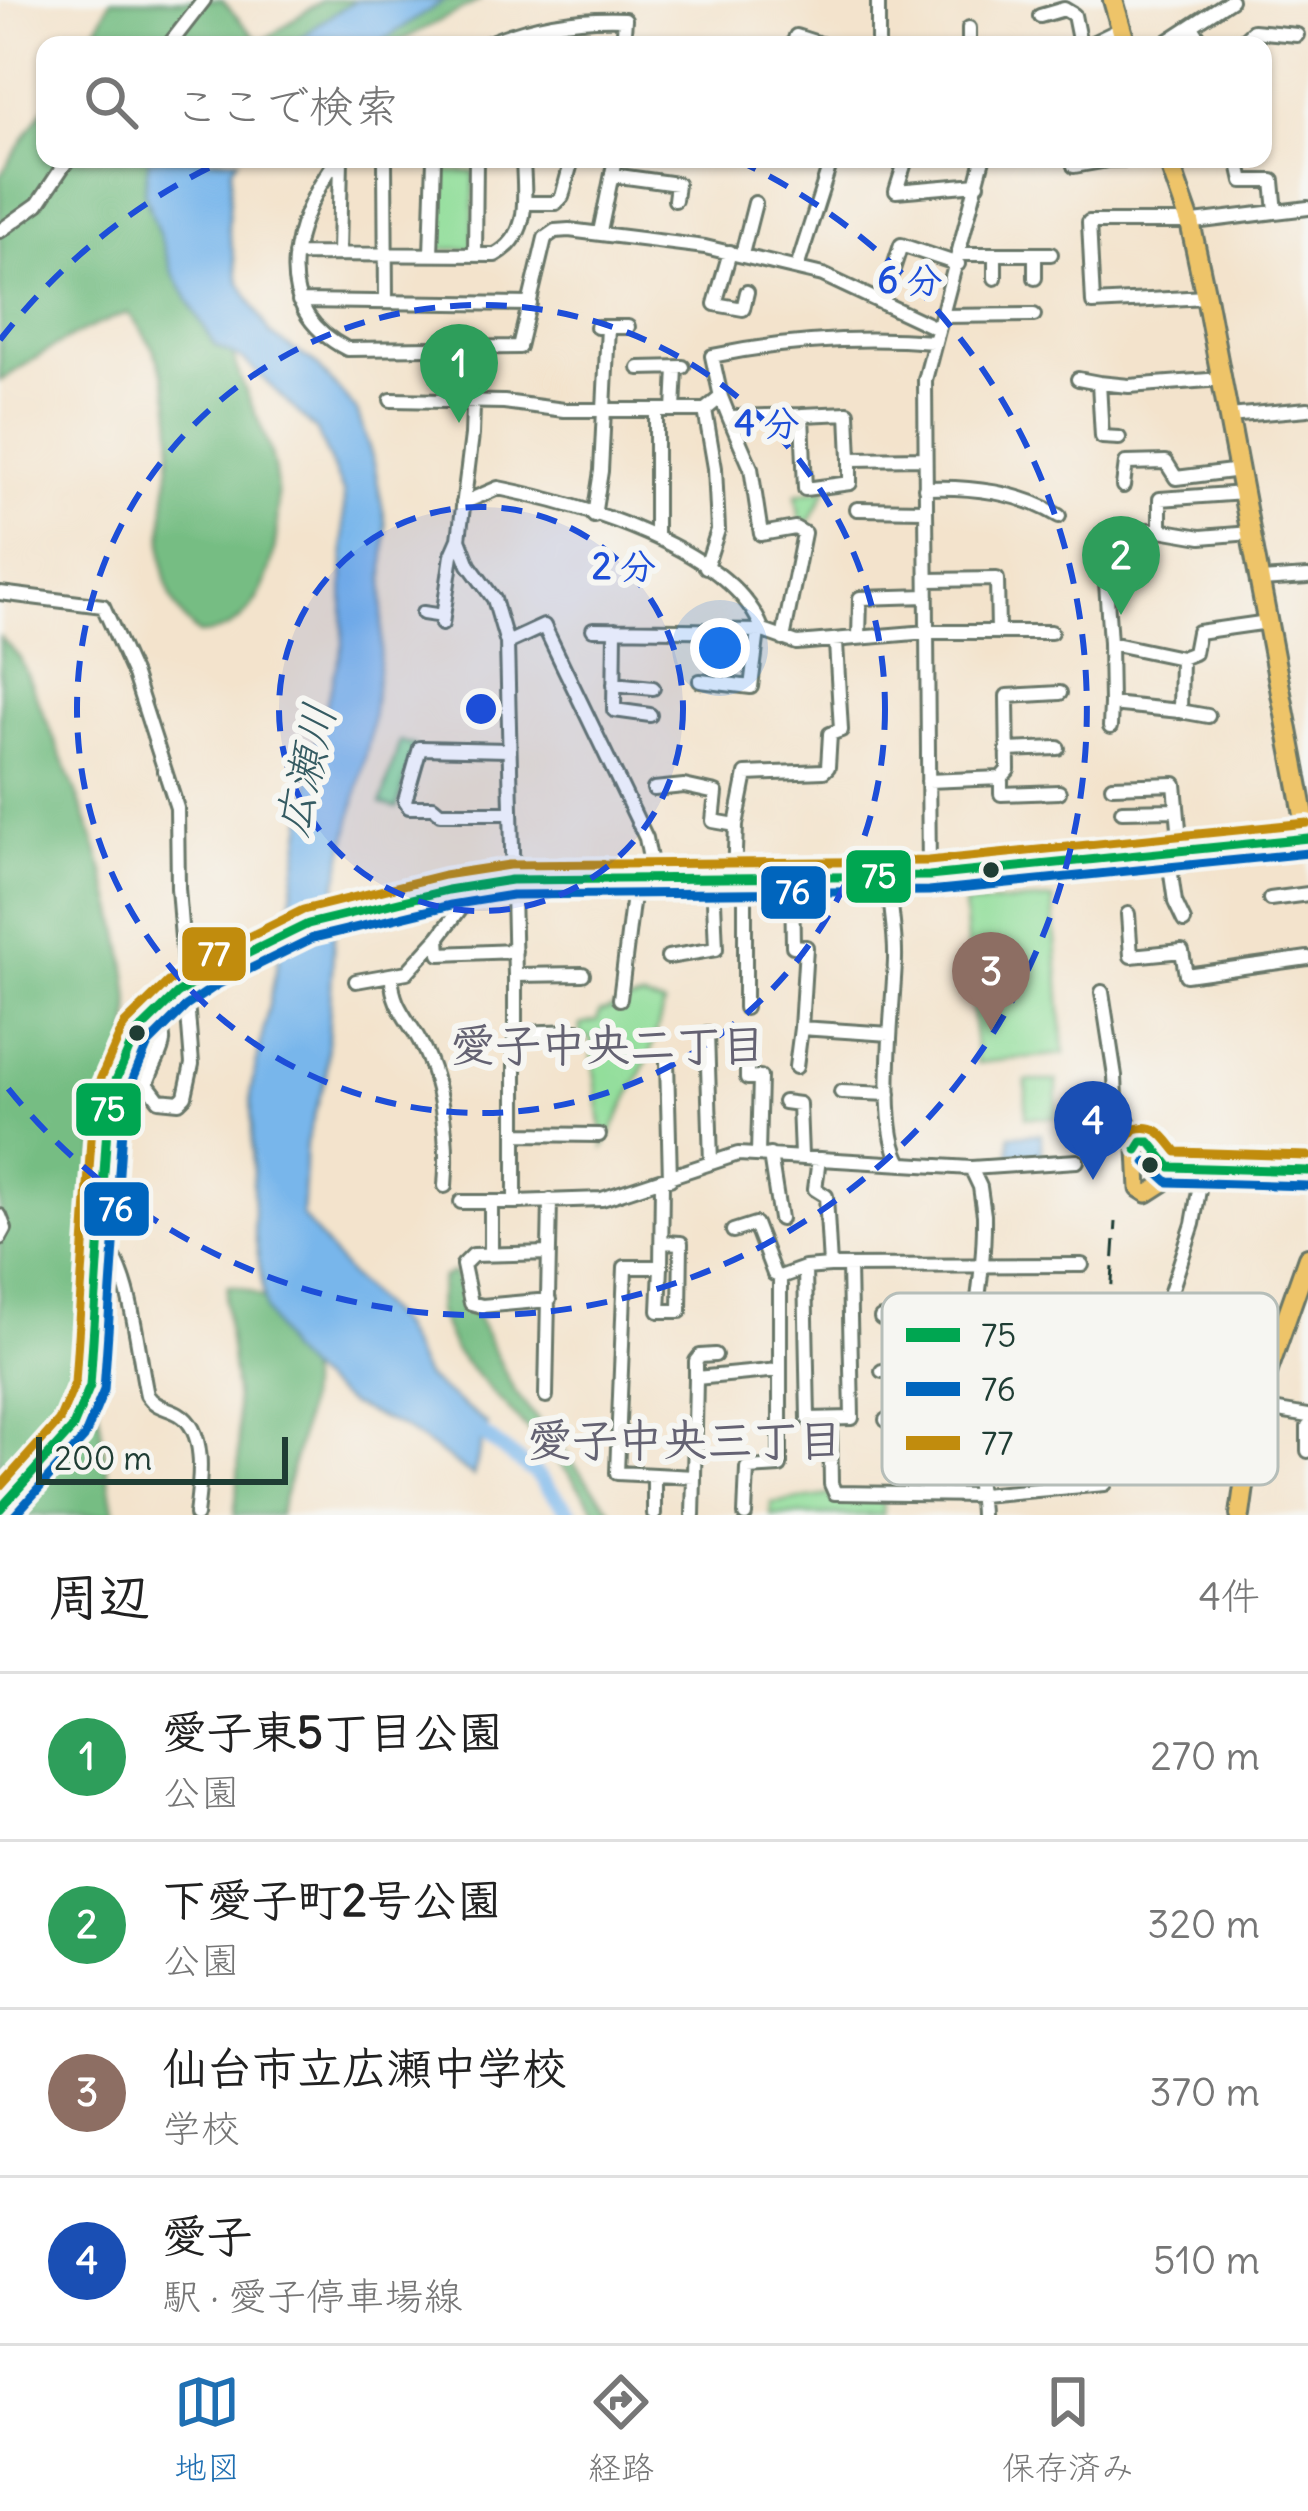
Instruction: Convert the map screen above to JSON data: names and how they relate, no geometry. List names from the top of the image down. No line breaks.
{"districts":["愛子中央二丁目","愛子中央三丁目"],"water":["広瀬川"],"lines":["transit line 77","transit line 75","transit line 76"],"legend":["75","76","77"],"scale_bar":"200 m","page":{"search":"ここで検索","pins":["1","2","3","4"],"scale":"200 m","heading":["周辺","4件"],"list":[{"mark":"1","name":"愛子東5丁目公園","note":"公園","value":"270 m"},{"mark":"2","name":"下愛子町2号公園","note":"公園","value":"320 m"},{"mark":"3","name":"仙台市立広瀬中学校","note":"学校","value":"370 m"},{"mark":"4","name":"愛子","note":"駅 · 愛子停車場線","value":"510 m"}],"nav":["地図","経路","保存済み"]},"rings":["6 分","4 分","2 分"]}
